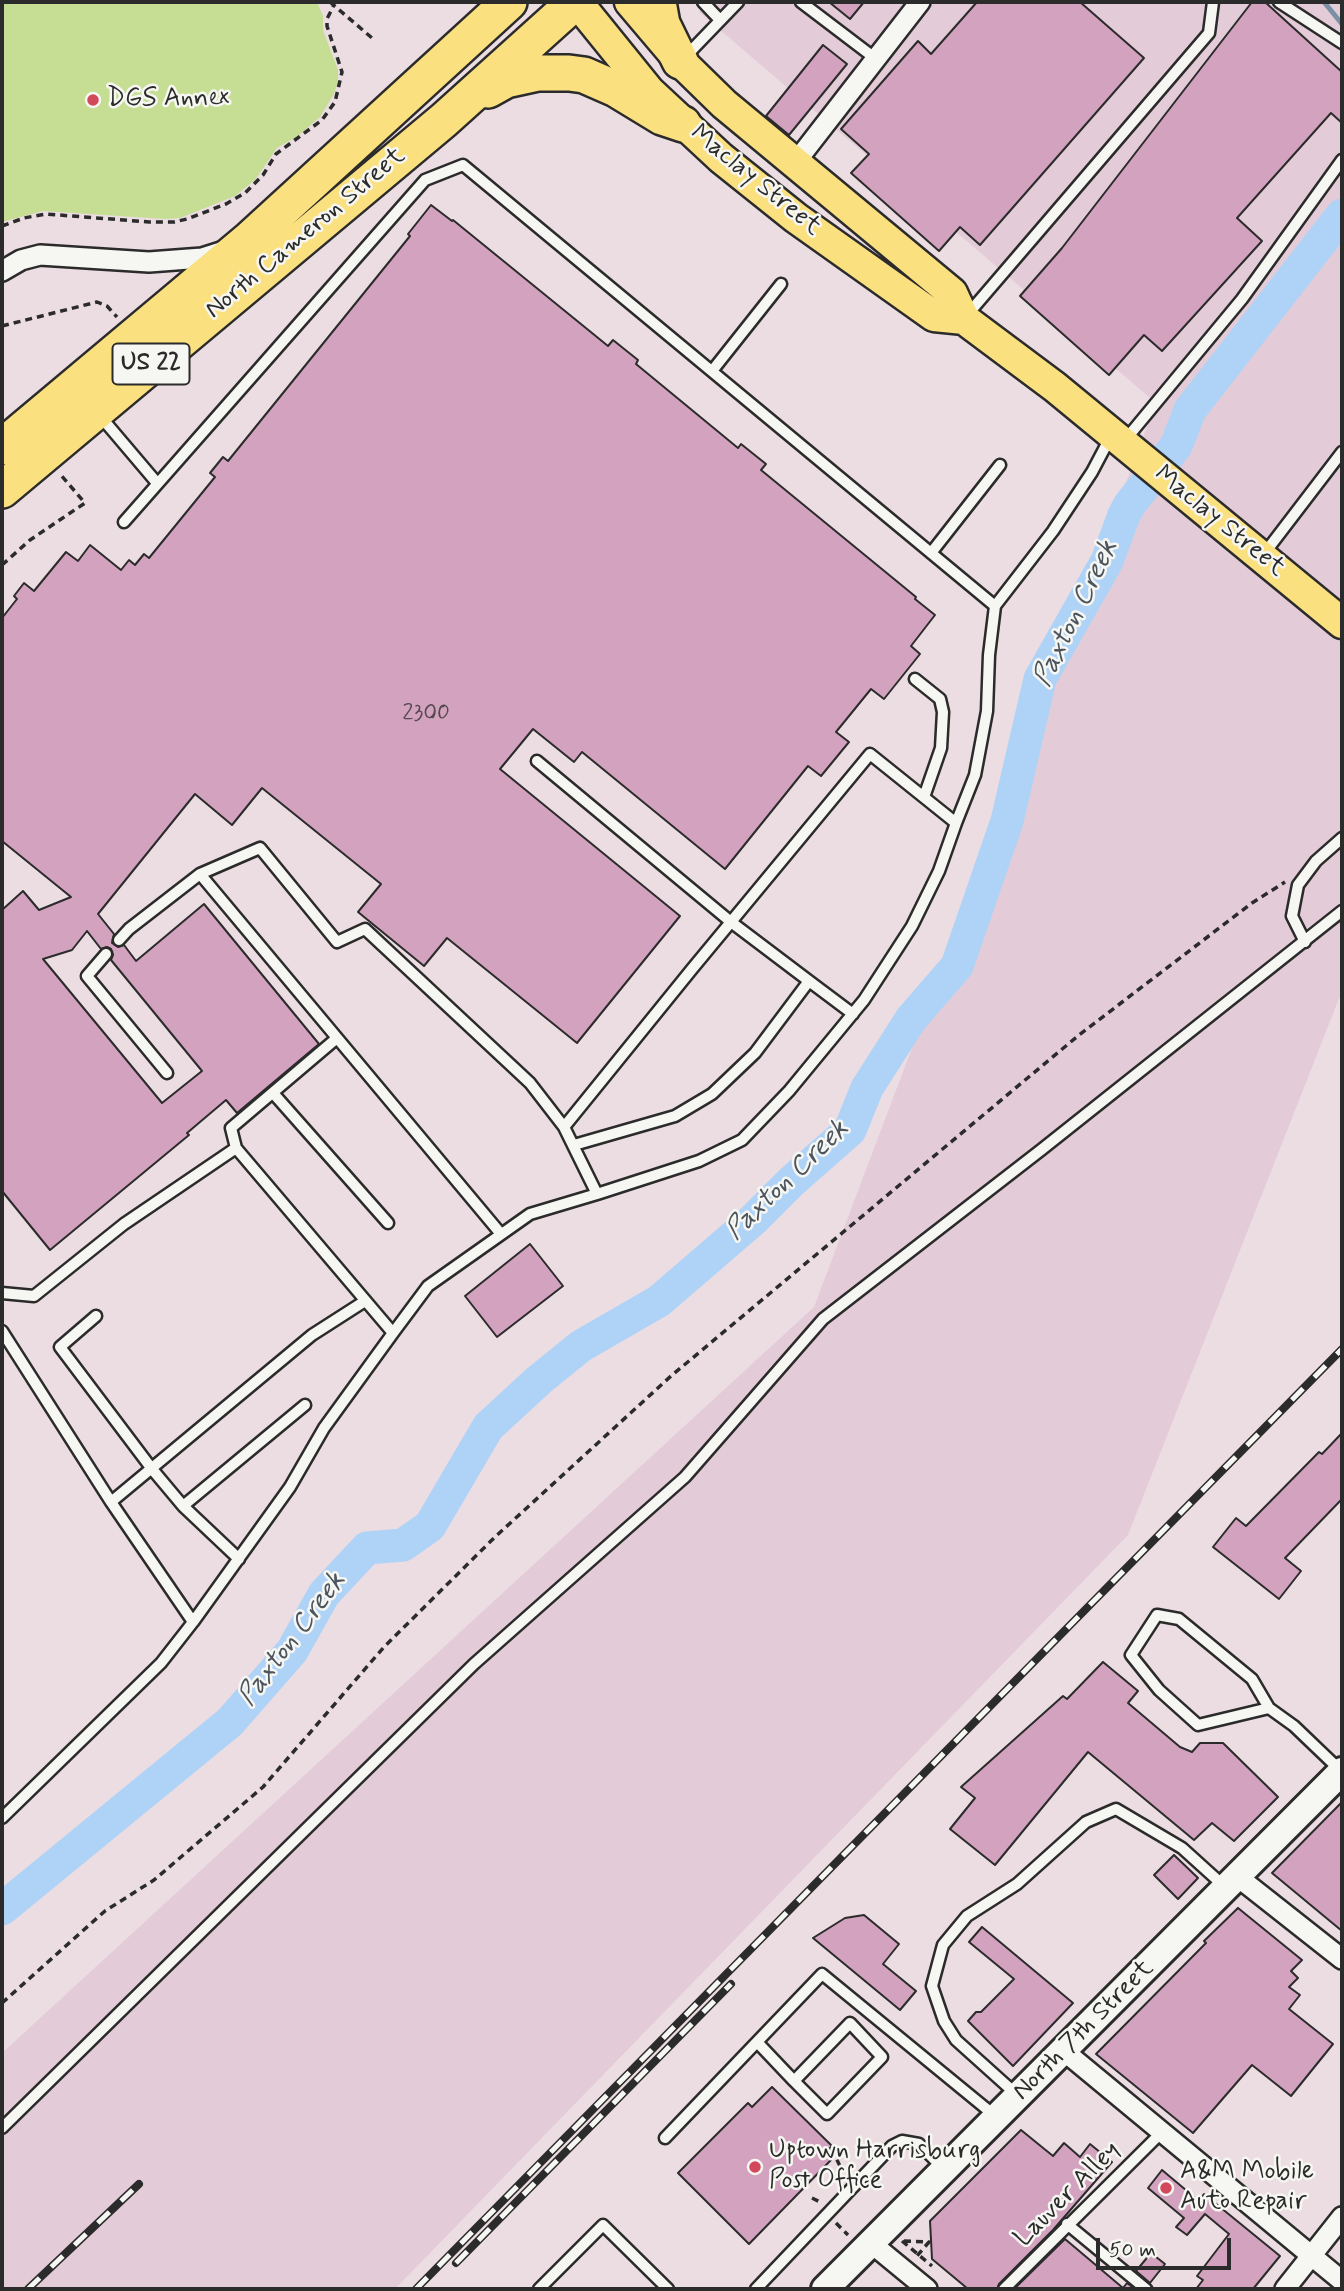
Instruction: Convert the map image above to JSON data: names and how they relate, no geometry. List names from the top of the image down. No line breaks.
{"streets":{"highway":["North Cameron Street","US 22"],"main road":["Maclay Street","North 7th Street"],"lane":["Lauver Alley"]},"crossings":[["Maclay Street","North Cameron Street"]],"water":["Paxton Creek"],"places":["DGS Annex","Uptown Harrisburg Post Office","A&M Mobile Auto Repair"],"house_numbers":["2300"],"scale_bar":"50 m"}
